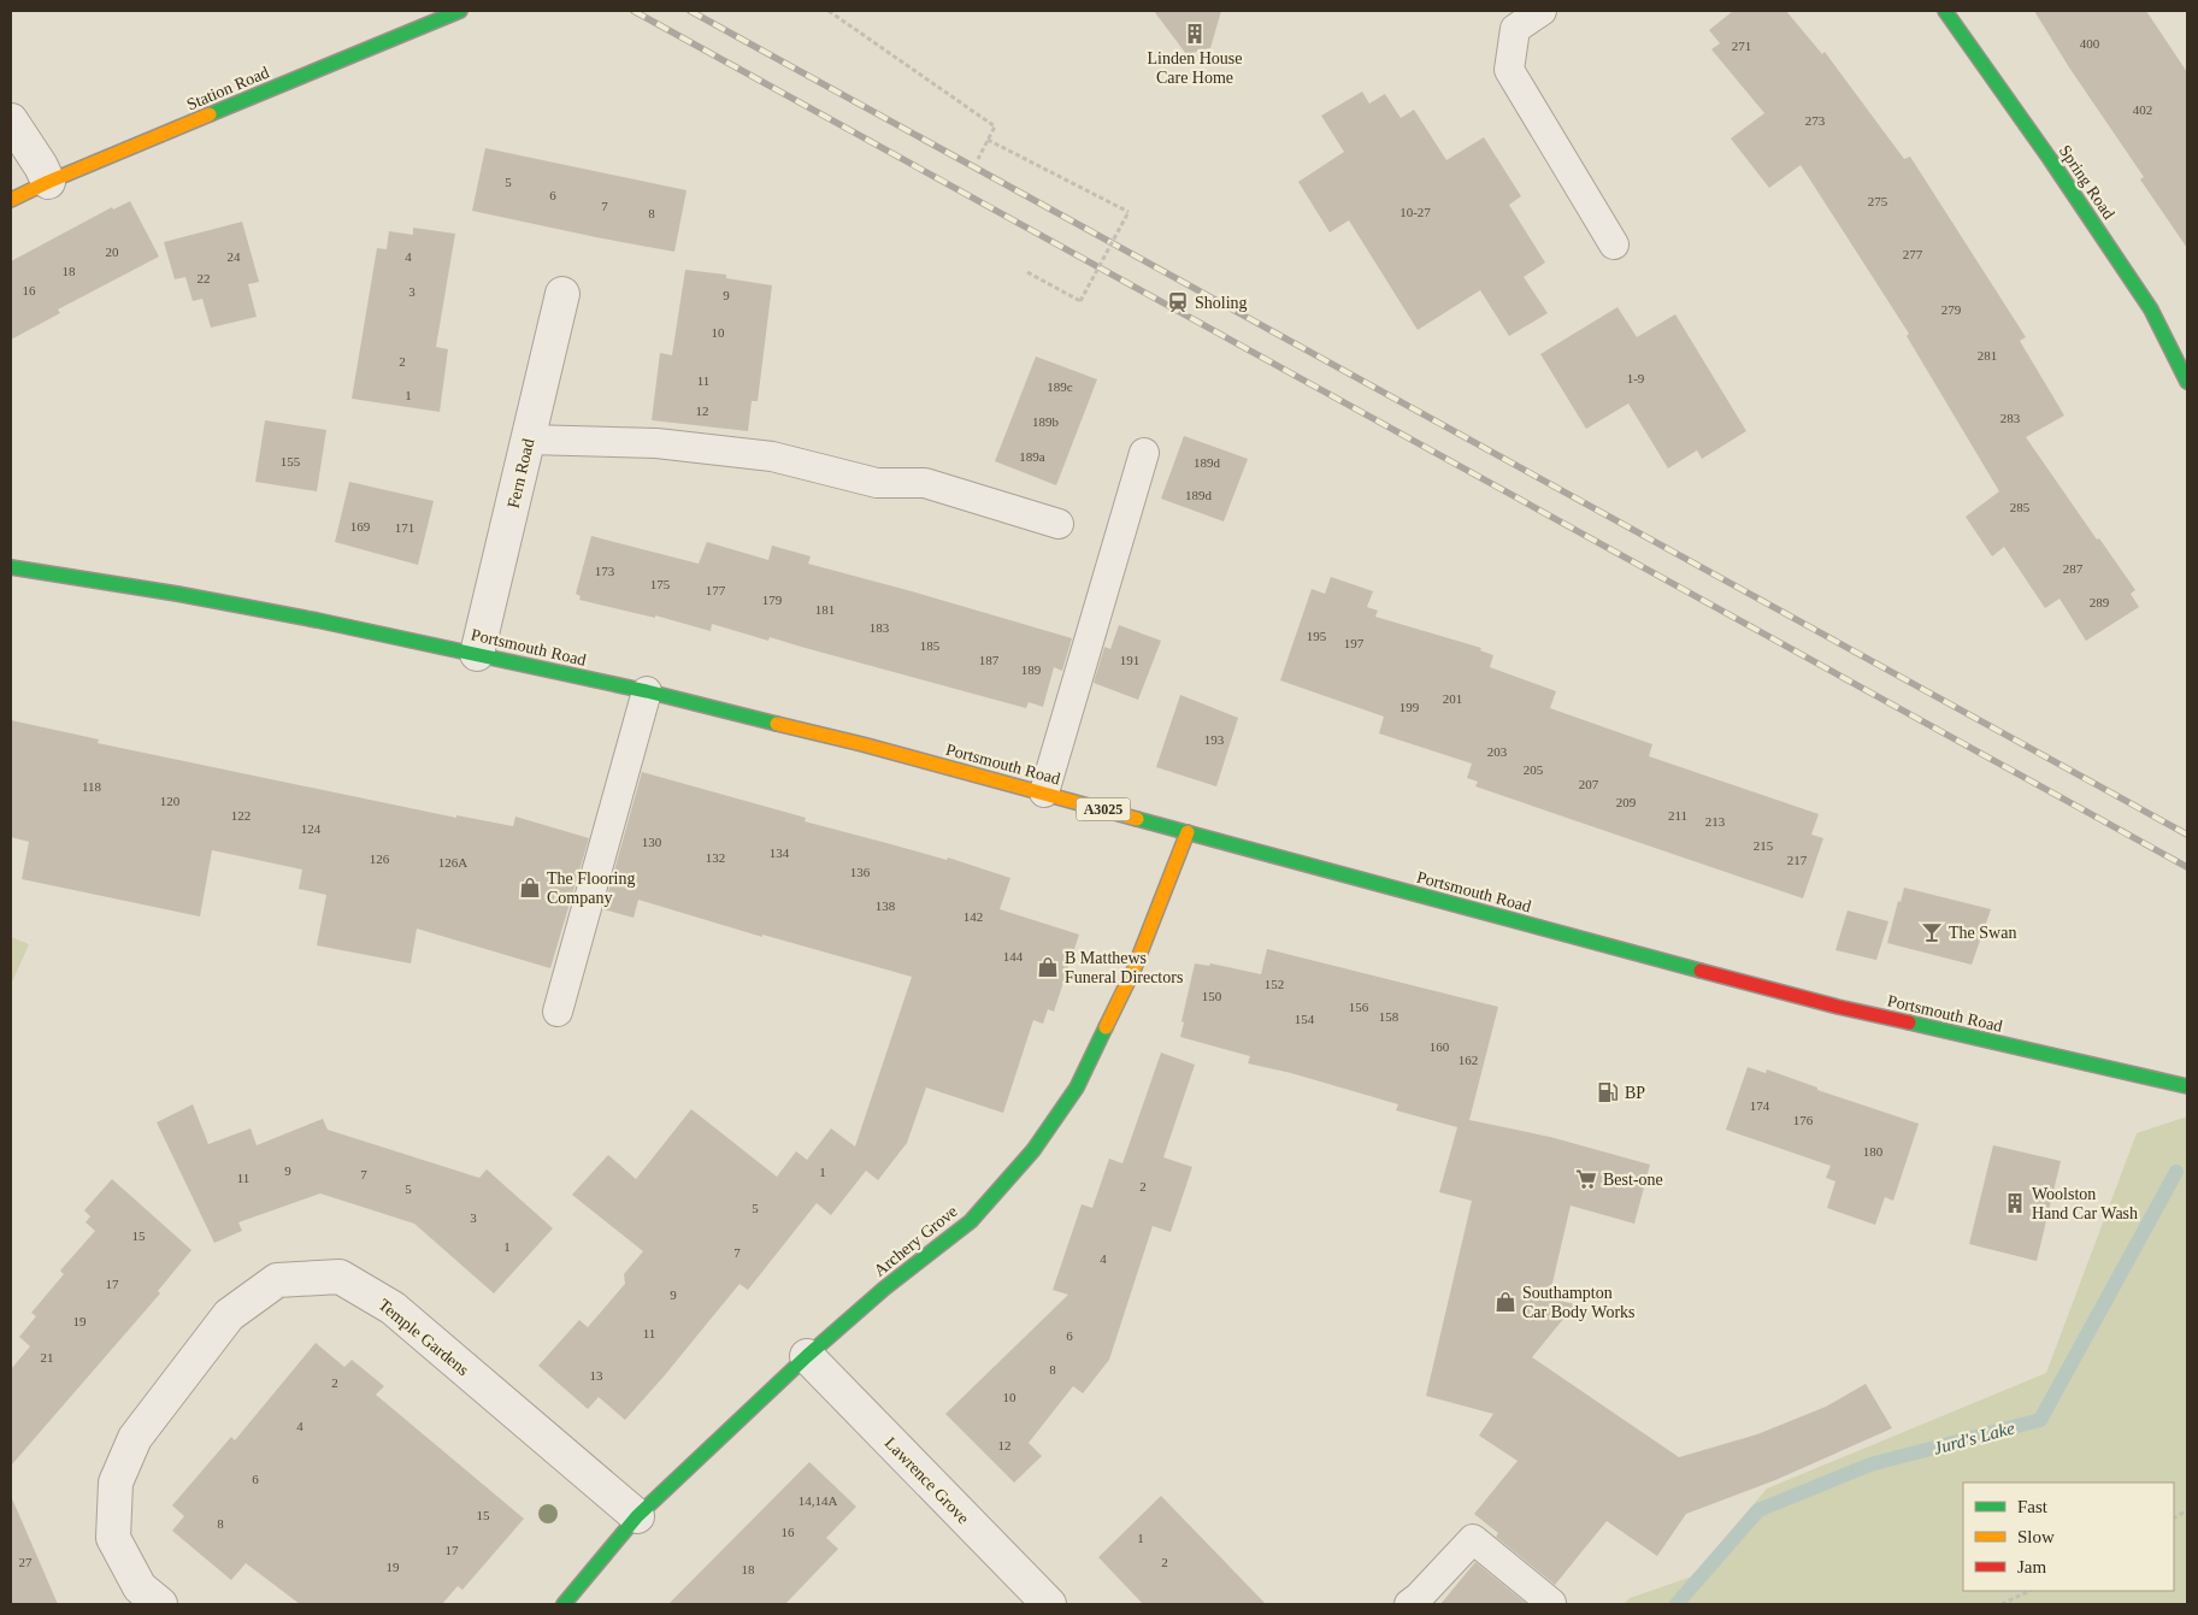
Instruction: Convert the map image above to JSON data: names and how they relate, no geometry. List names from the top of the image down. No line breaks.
{"streets":{"main road":["Station Road","Spring Road","Portsmouth Road","A3025","Archery Grove"],"street":["Fern Road","Temple Gardens","Lawrence Grove"]},"crossings":[["Fern Road","Portsmouth Road"],["Portsmouth Road","Archery Grove"],["Archery Grove","Temple Gardens"],["Archery Grove","Lawrence Grove"]],"water":["Jurd's Lake"],"places":{"building":["Linden House Care Home","Woolston Hand Car Wash"],"station":["Sholing"],"shop":["The Flooring Company","B Matthews Funeral Directors","Southampton Car Body Works"],"bar":["The Swan"],"fuel station":["BP"],"supermarket":["Best-one"]},"house_numbers":["400","271","402","273","5","6","275","7","10-27","8","20","277","24","4","18","22","16","3","9","279","10","281","2","1-9","11","189c","1","12","283","189b","189a","155","189d","189d","285","169","171","287","173","175","177","179","289","181","183","195","197","185","187","191","189","201","199","193","203","205","207","118","120","209","122","211","213","124","130","215","134","132","126","217","126A","136","138","142","144","152","150","156","158","154","160","162","174","176","180","9","1","7","11","2","5","5","3","15","1","7","4","17","9","19","11","6","21","8","13","2","10","4","12","6","14,14A","15","8","16","1","17","27","2","19","18"],"legend":["Fast","Slow","Jam"]}
